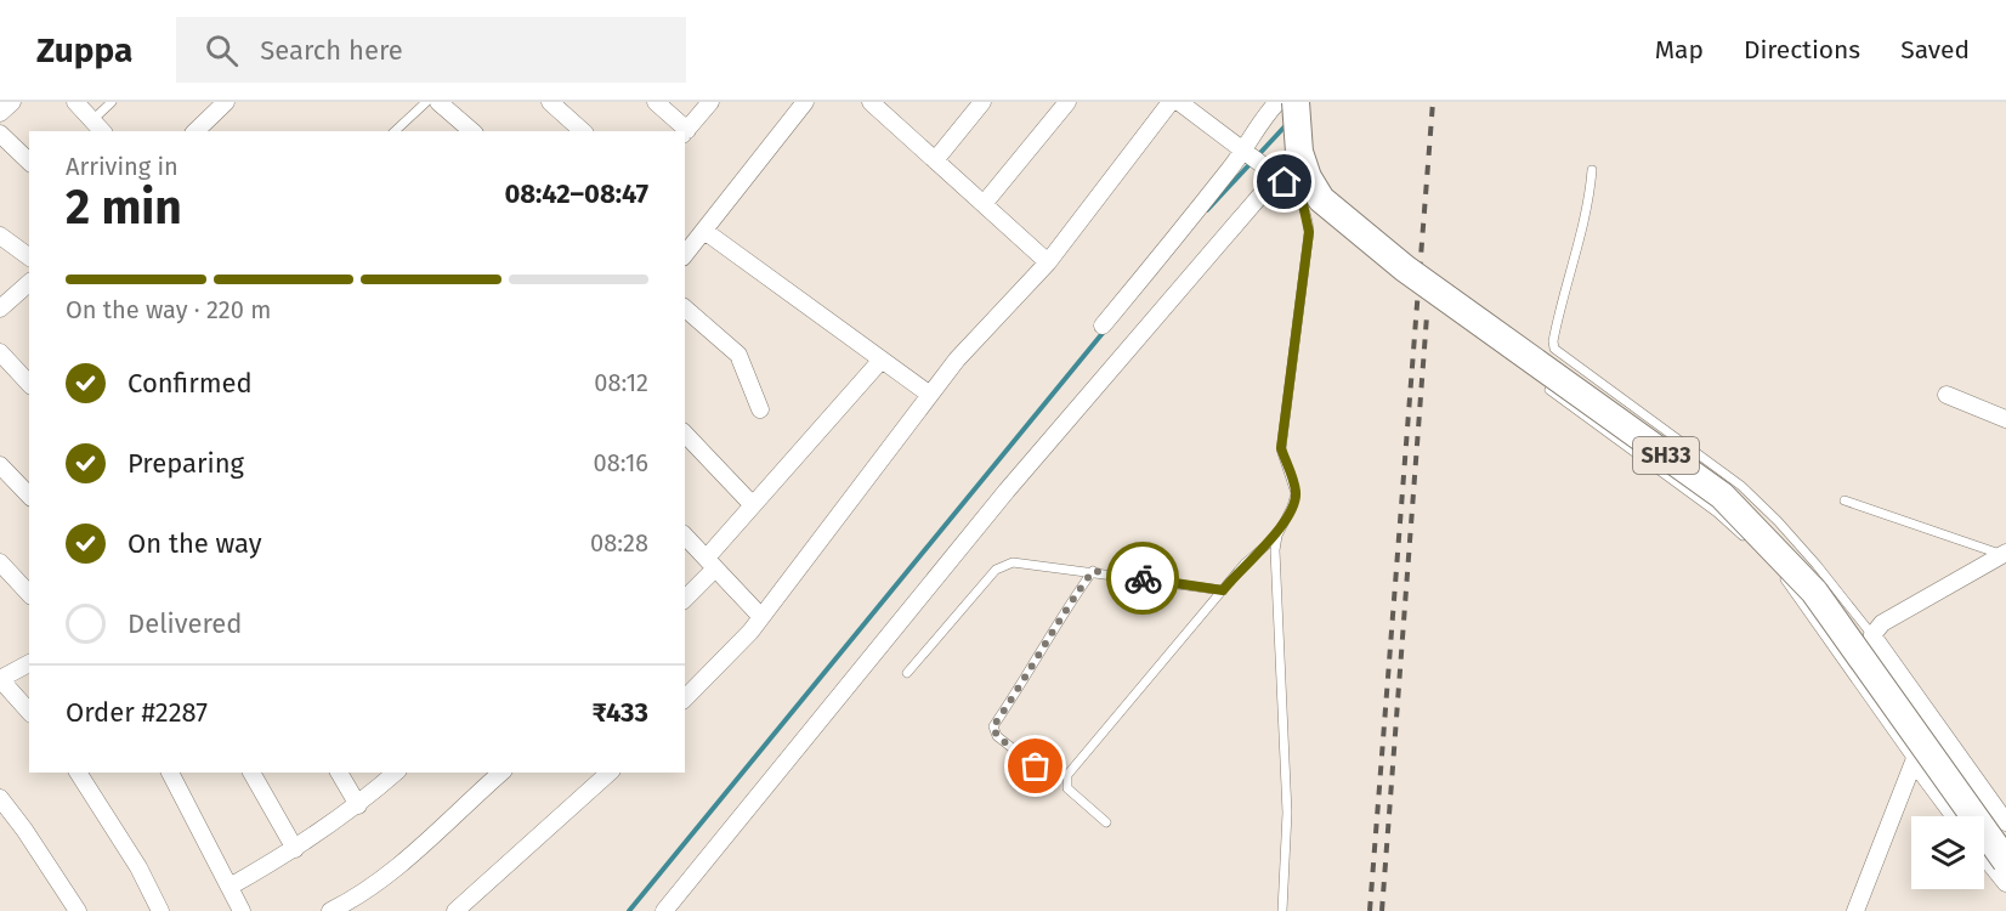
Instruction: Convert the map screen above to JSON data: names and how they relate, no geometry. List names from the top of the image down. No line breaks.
{"streets":{"main road":["SH33"]},"page":{"header":"Zuppa","search":"Search here","nav":["Map","Directions","Saved"],"heading":["2 min","Arriving in","08:42–08:47"],"panel":["Order #2287","₹433"],"bar":"On the way · 220 m","list":[["Confirmed","08:12"],["Preparing","08:16"],["On the way","08:28"],"Delivered"]}}
